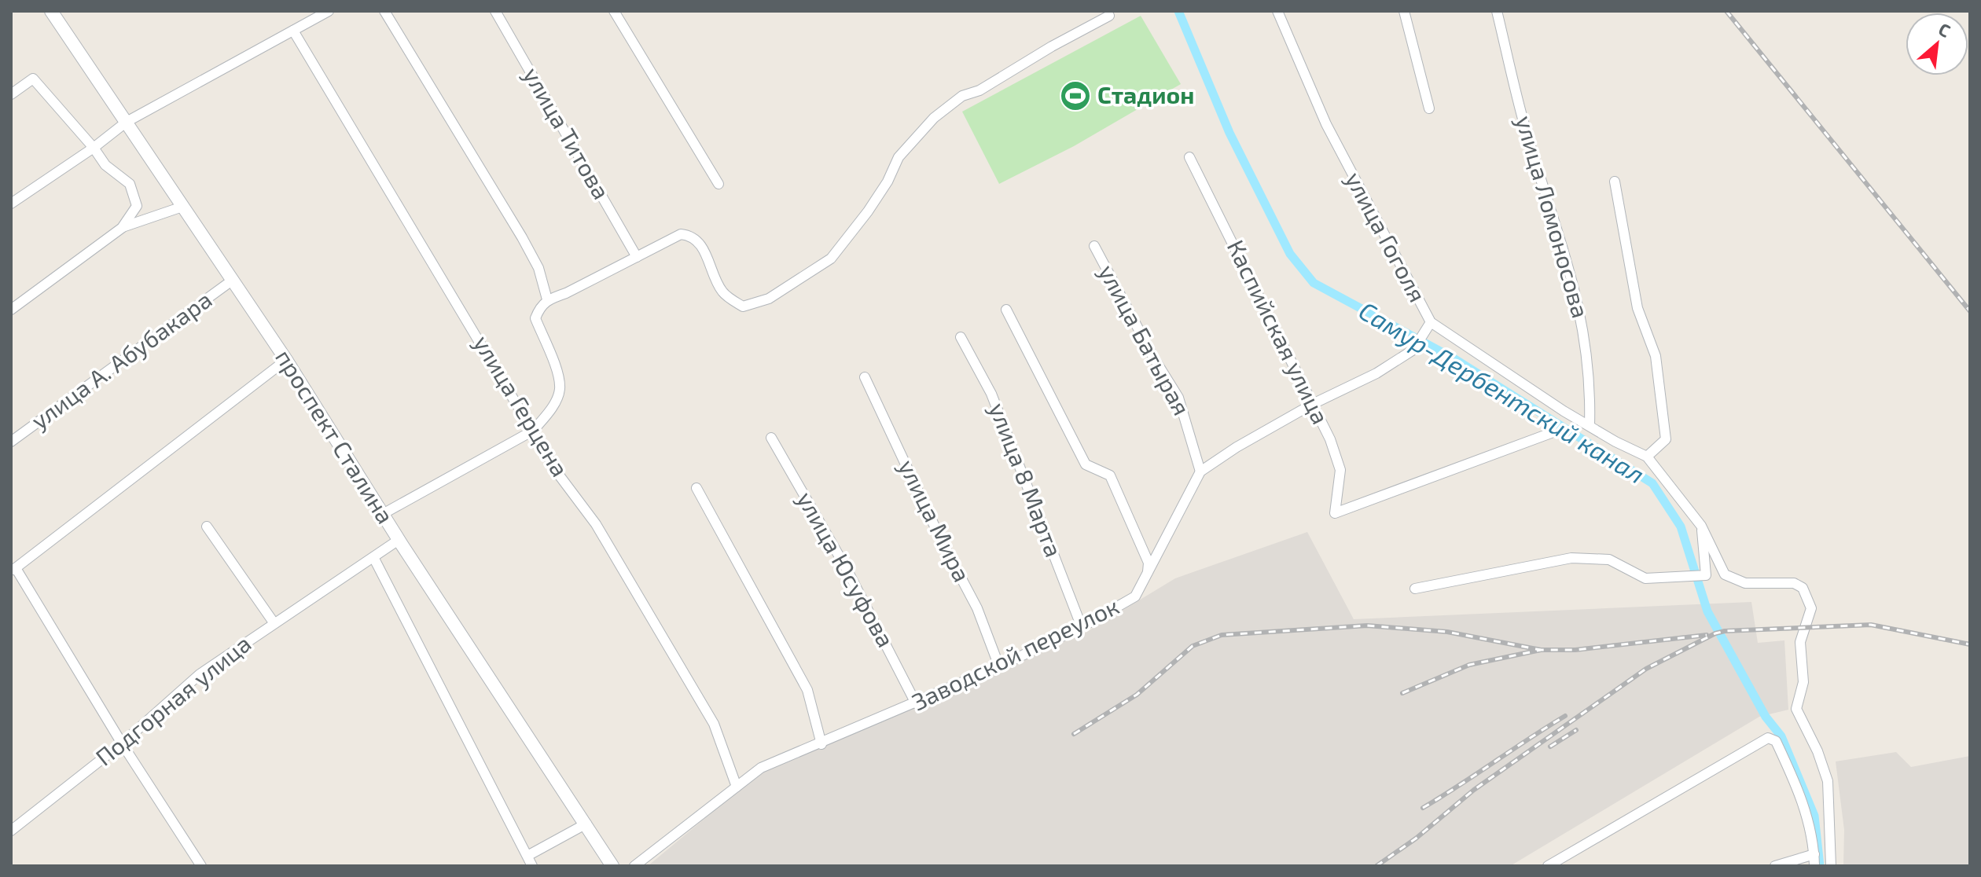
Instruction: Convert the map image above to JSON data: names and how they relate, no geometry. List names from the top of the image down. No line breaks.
{"streets":{"street":["улица Титова","улица Ломоносова","улица Гоголя","Каспийская улица","улица Батырая","улица А. Абубакара","улица Герцена","проспект Сталина","улица 8 Марта","улица Мира","улица Юсуфова","Заводской переулок","Подгорная улица"]},"crossings":[["улица Ломоносова","улица Гоголя"],["улица Гоголя","Заводской переулок"],["Каспийская улица","Заводской переулок"],["улица Батырая","Заводской переулок"],["улица А. Абубакара","проспект Сталина"],["улица Герцена","Заводской переулок"],["проспект Сталина","Подгорная улица"],["улица 8 Марта","Заводской переулок"],["улица Мира","Заводской переулок"],["улица Юсуфова","Заводской переулок"]],"water":["Самур-Дербентский канал"],"places":{"sports":["Стадион"]},"north":"top right"}
